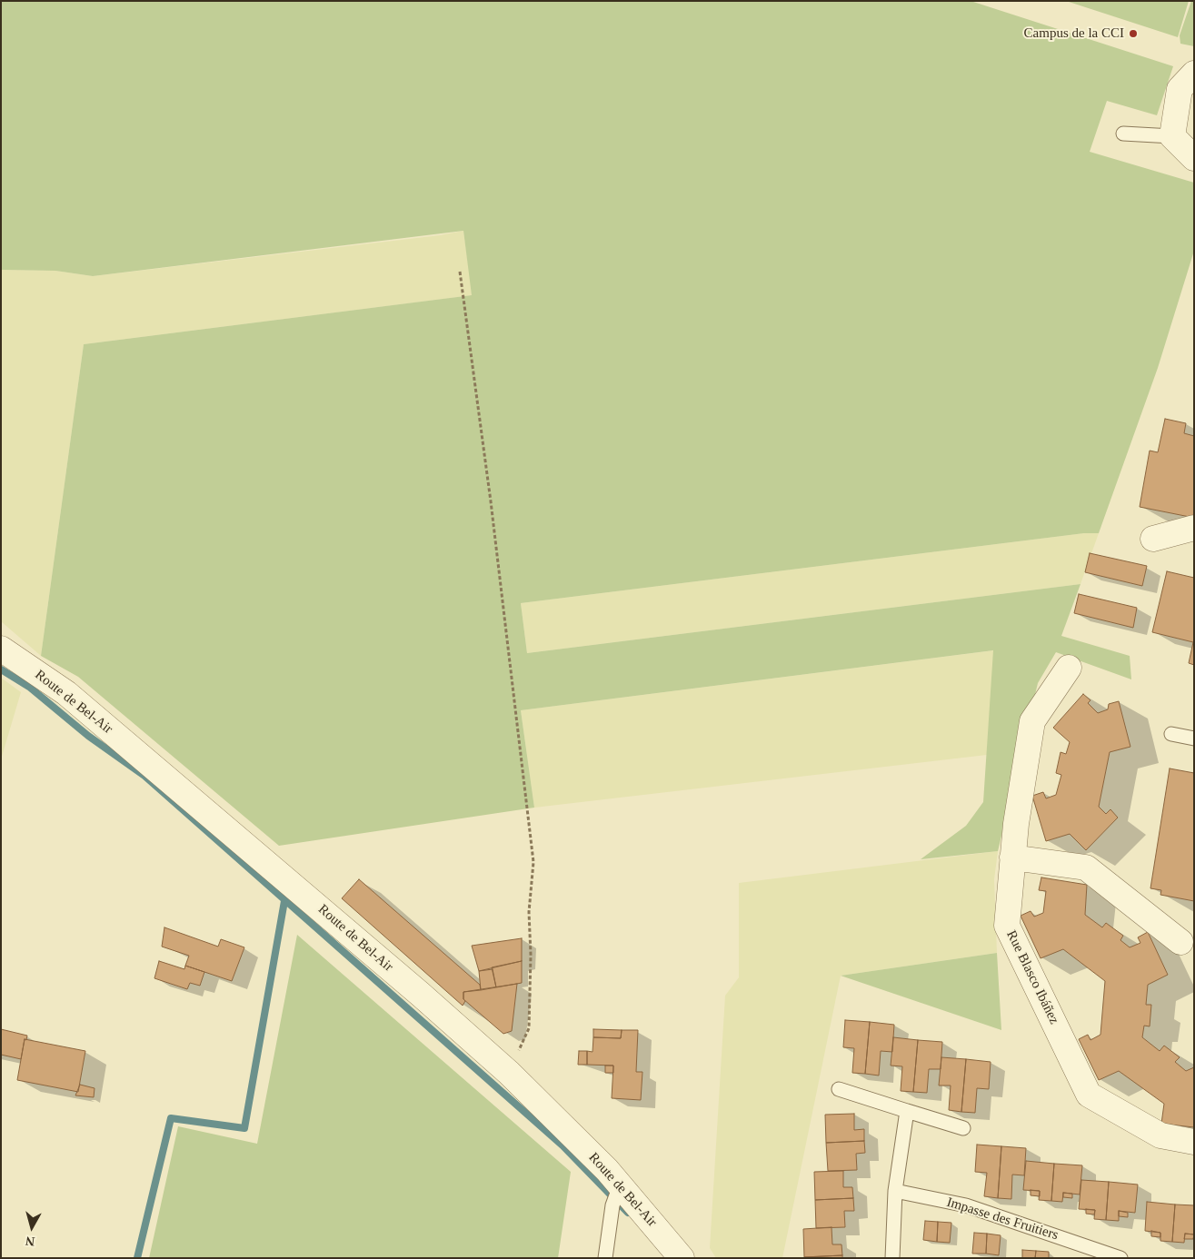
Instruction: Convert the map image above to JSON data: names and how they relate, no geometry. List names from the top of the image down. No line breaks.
{"streets":{"street":["Route de Bel-Air","Rue Blasco Ibáñez"],"lane":["Impasse des Fruitiers"]},"places":["Campus de la CCI"],"north":"bottom"}
